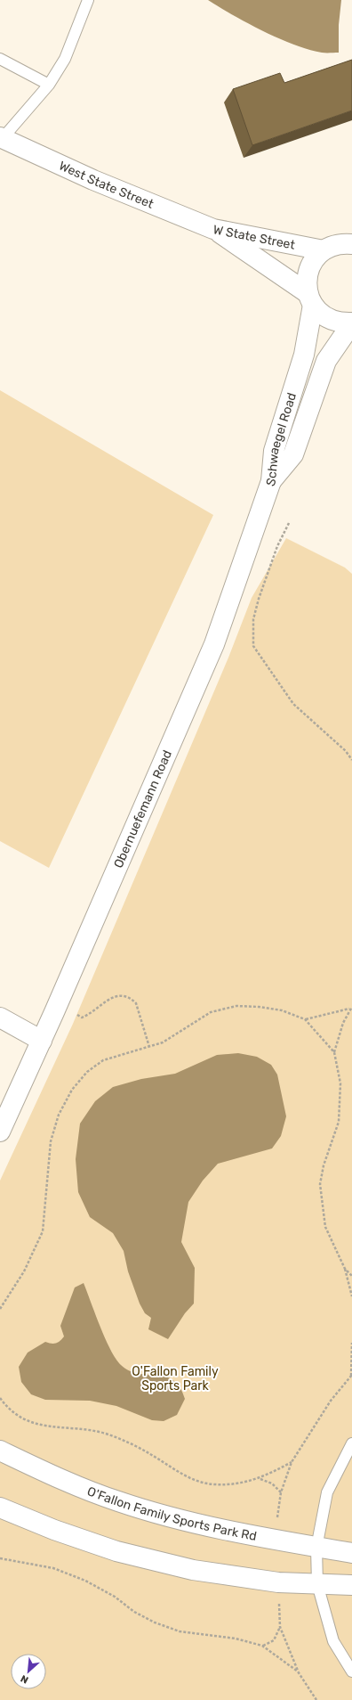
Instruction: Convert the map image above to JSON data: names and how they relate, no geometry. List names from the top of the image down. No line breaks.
{"streets":{"street":["West State Street","W State Street","Schwaegel Road","Obernuefemann Road","O'Fallon Family Sports Park Rd"]},"crossings":[["West State Street","W State Street"],["W State Street","Schwaegel Road"],["Schwaegel Road","Obernuefemann Road"]],"parks":["O'Fallon Family Sports Park"],"north":"bottom left"}
